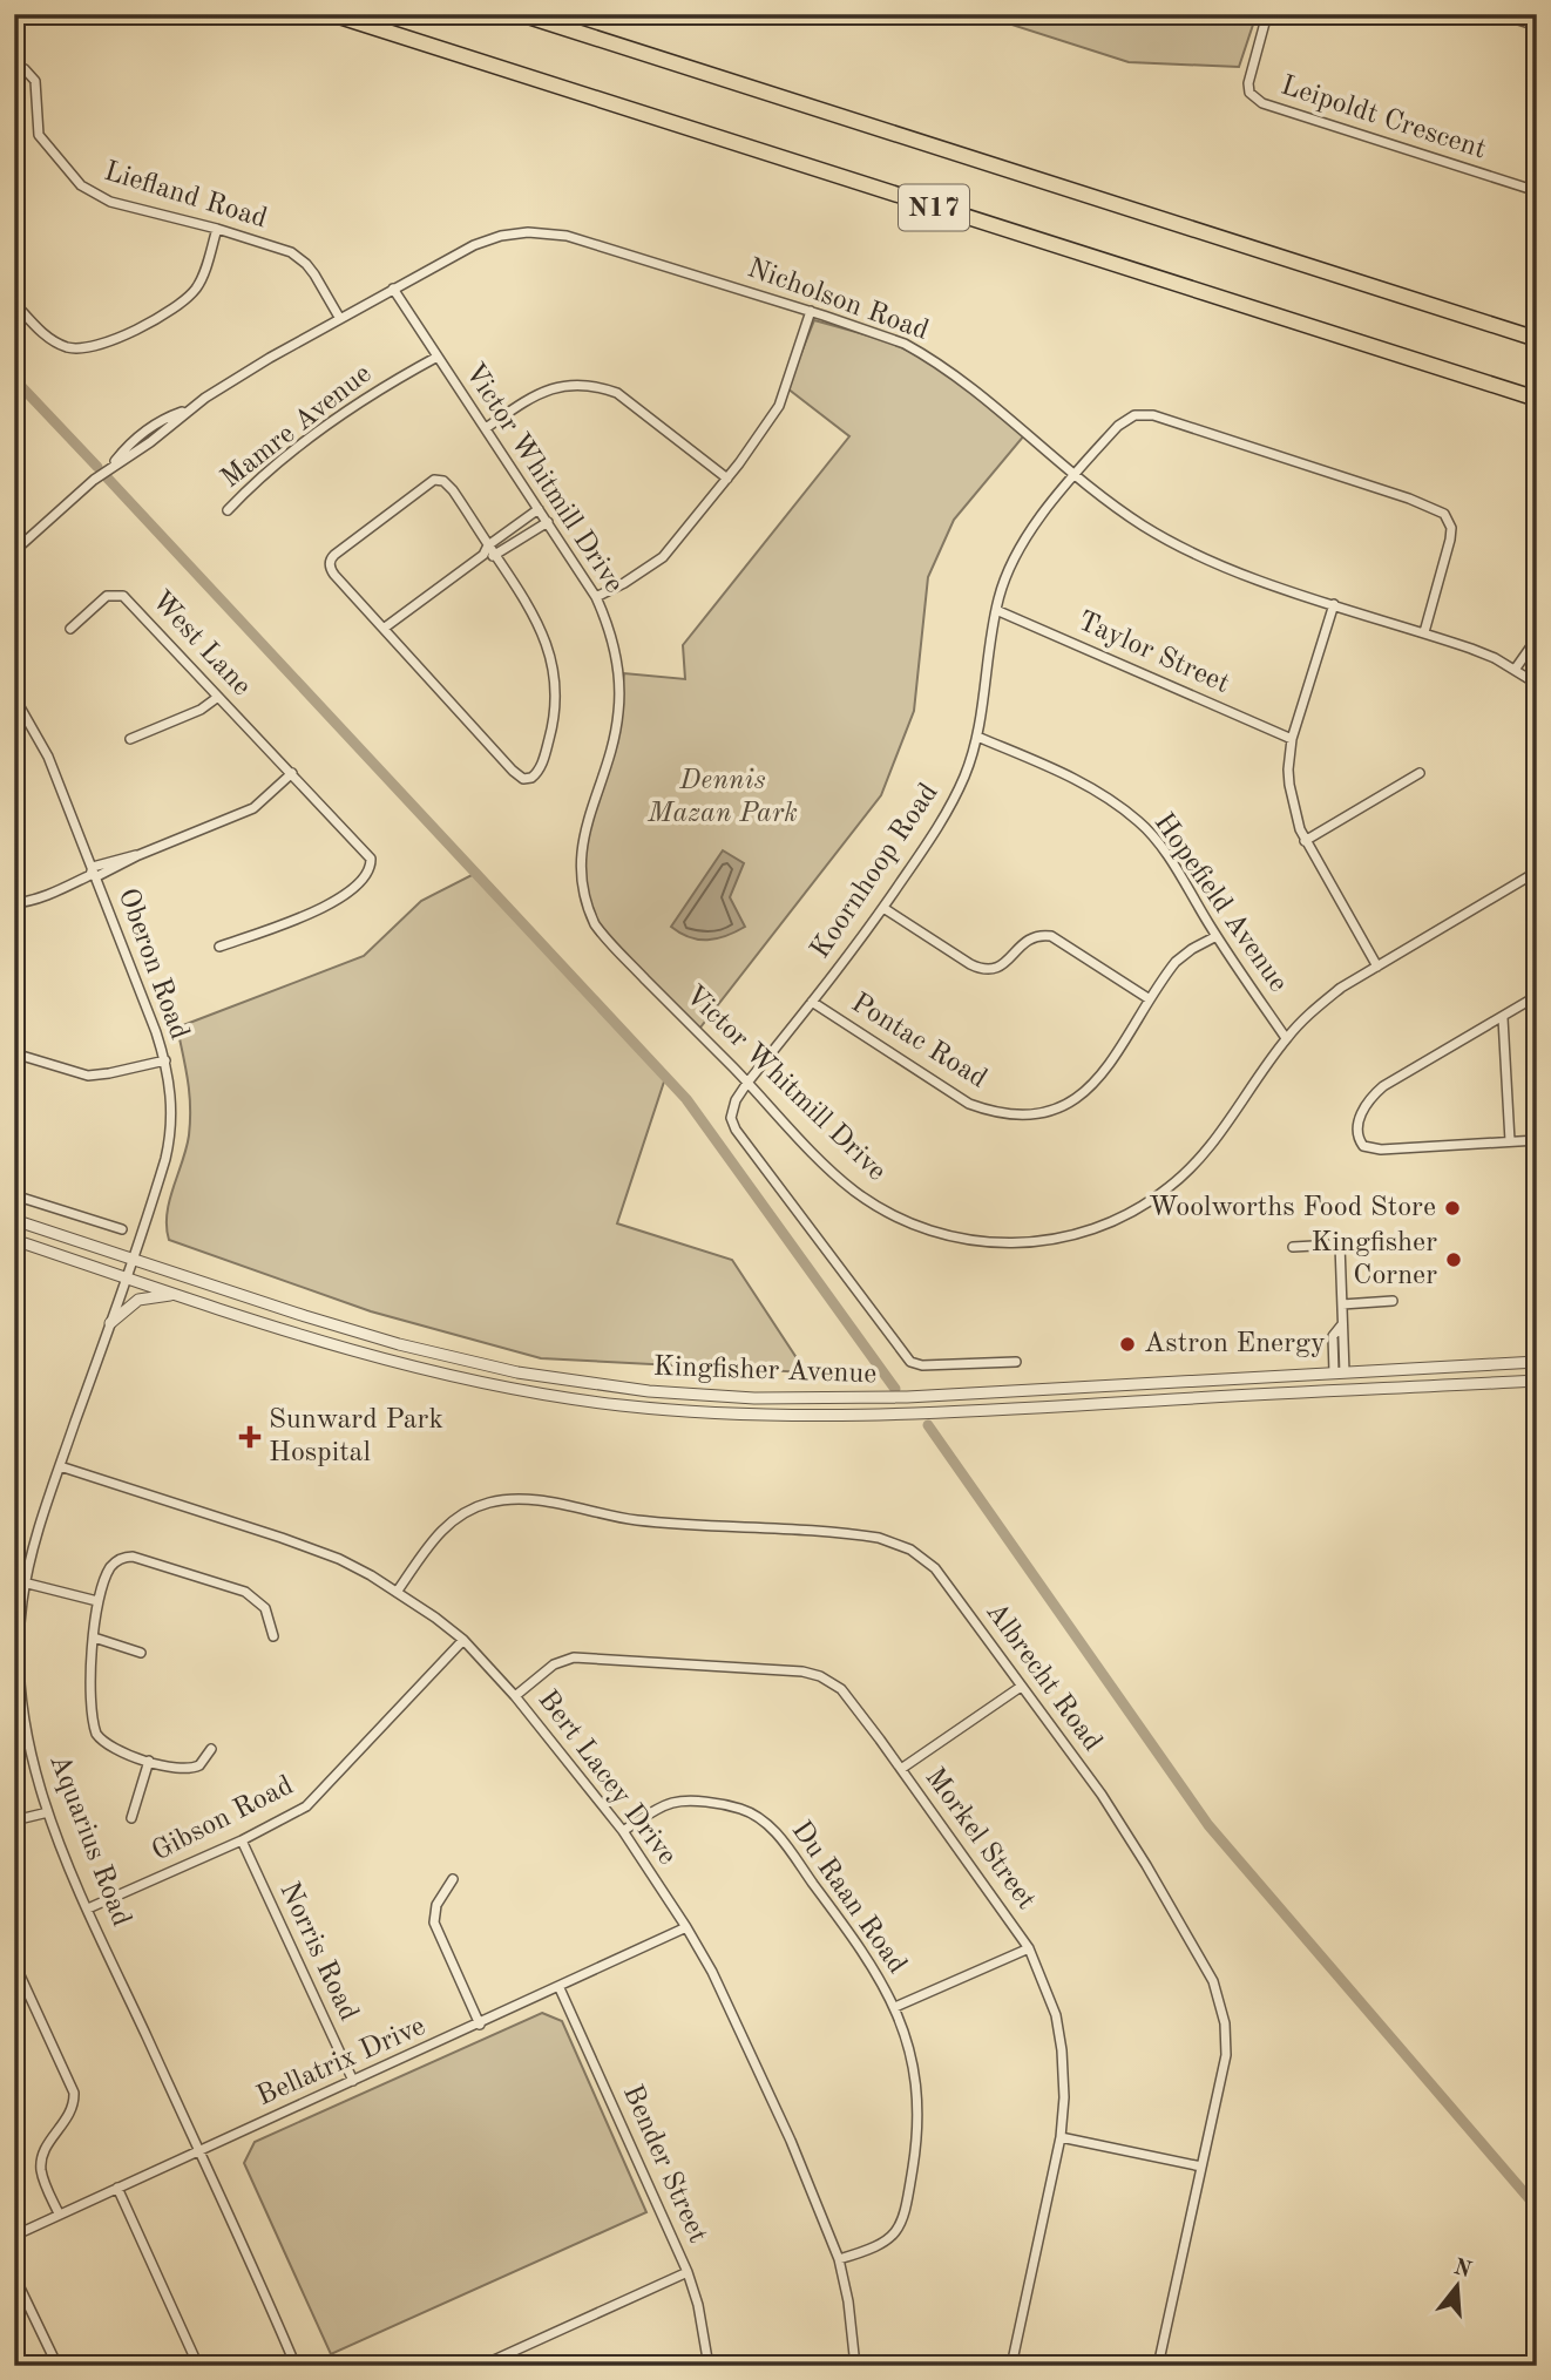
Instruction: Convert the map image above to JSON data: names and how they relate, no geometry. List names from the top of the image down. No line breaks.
{"streets":{"highway":["N17"],"street":["Leipoldt Crescent","Liefland Road","Nicholson Road","Mamre Avenue","Victor Whitmill Drive","West Lane","Taylor Street","Koornhoop Road","Hopefield Avenue","Oberon Road","Pontac Road","Kingfisher Avenue","Albrecht Road","Bert Lacey Drive","Gibson Road","Morkel Street","Aquarius Road","Du Raan Road","Norris Road","Bellatrix Drive","Bender Street"]},"crossings":[["Liefland Road","Nicholson Road"],["Nicholson Road","Victor Whitmill Drive"],["Nicholson Road","Koornhoop Road"],["Mamre Avenue","Victor Whitmill Drive"],["Victor Whitmill Drive","Koornhoop Road"],["Victor Whitmill Drive","Hopefield Avenue"],["Taylor Street","Koornhoop Road"],["Koornhoop Road","Hopefield Avenue"],["Koornhoop Road","Pontac Road"],["Hopefield Avenue","Pontac Road"],["Oberon Road","Kingfisher Avenue"],["Oberon Road","Aquarius Road"],["Kingfisher Avenue","Aquarius Road"],["Albrecht Road","Bert Lacey Drive"],["Bert Lacey Drive","Gibson Road"],["Bert Lacey Drive","Morkel Street"],["Bert Lacey Drive","Aquarius Road"],["Bert Lacey Drive","Du Raan Road"],["Bert Lacey Drive","Bellatrix Drive"],["Gibson Road","Aquarius Road"],["Gibson Road","Norris Road"],["Aquarius Road","Bellatrix Drive"],["Norris Road","Bellatrix Drive"],["Bellatrix Drive","Bender Street"]],"parks":["Dennis Mazan Park"],"places":{"other":["Woolworths Food Store","Kingfisher Corner","Astron Energy"],"health":["Sunward Park Hospital"]},"north":"top"}
